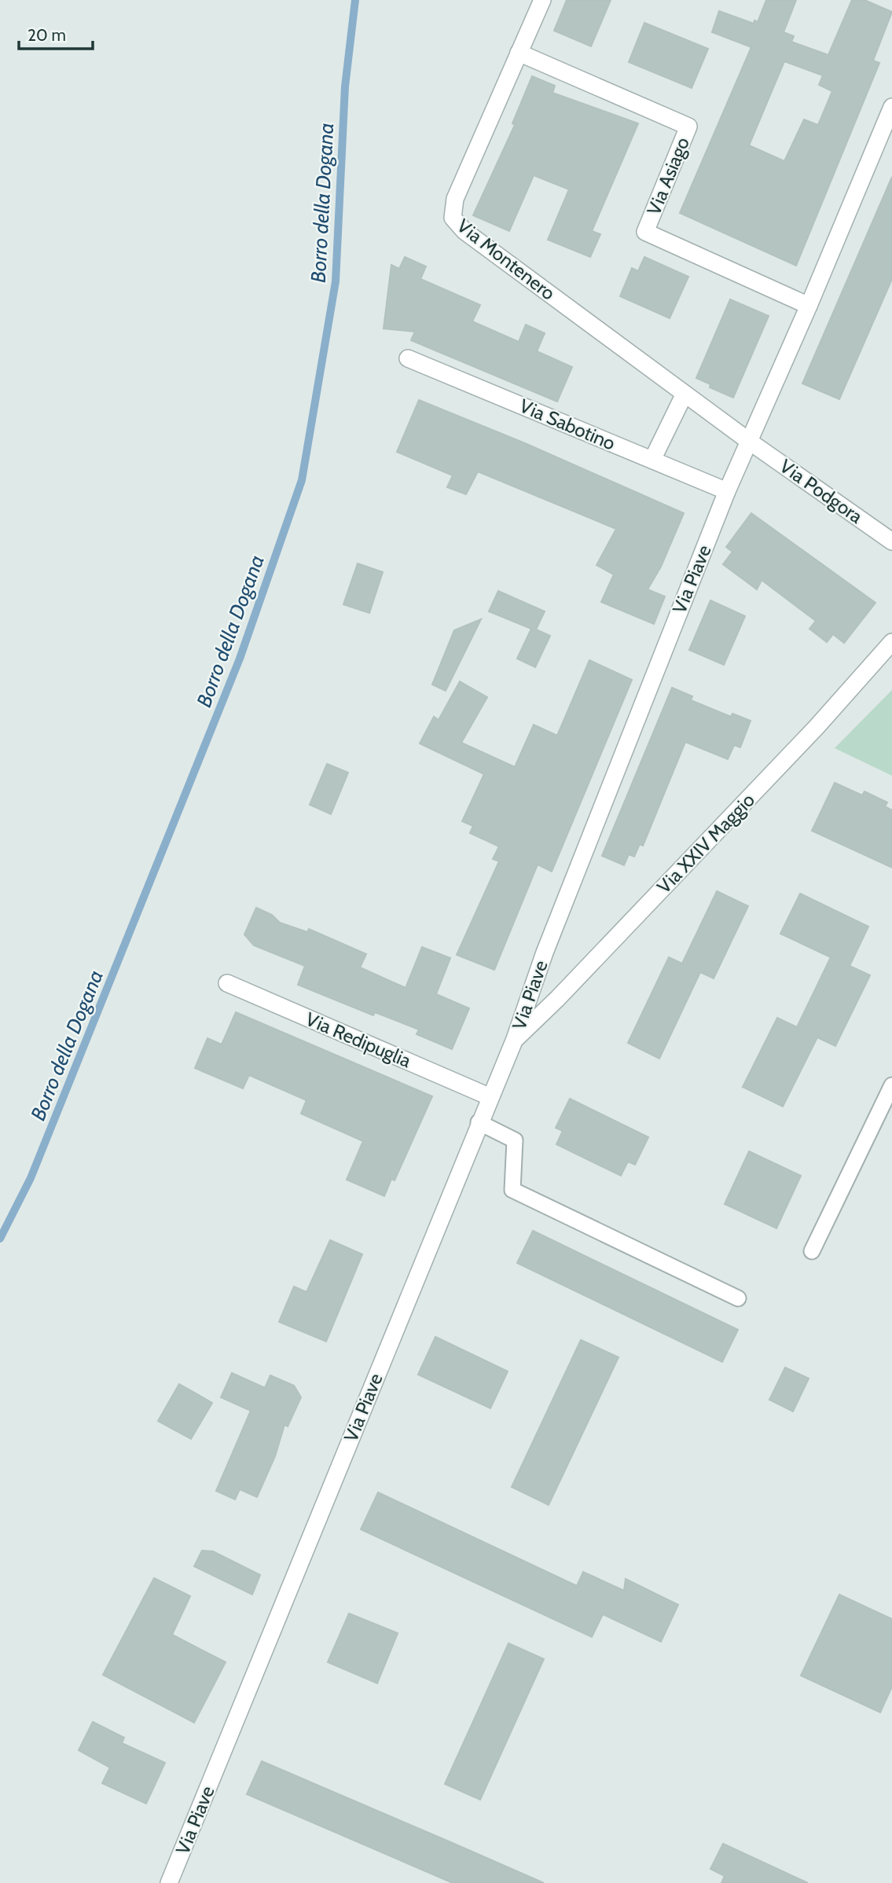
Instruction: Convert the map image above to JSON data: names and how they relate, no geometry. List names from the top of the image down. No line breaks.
{"streets":{"street":["Via Asiago","Via Montenero","Via Sabotino","Via Podgora","Via Piave","Via XXIV Maggio","Via Redipuglia"]},"crossings":[["Via Asiago","Via Montenero"],["Via Asiago","Via Piave"],["Via Montenero","Via Podgora"],["Via Montenero","Via Piave"],["Via Sabotino","Via Piave"],["Via Podgora","Via Piave"],["Via Piave","Via XXIV Maggio"],["Via Piave","Via Redipuglia"]],"water":["Borro della Dogana"],"scale_bar":"20 m"}
